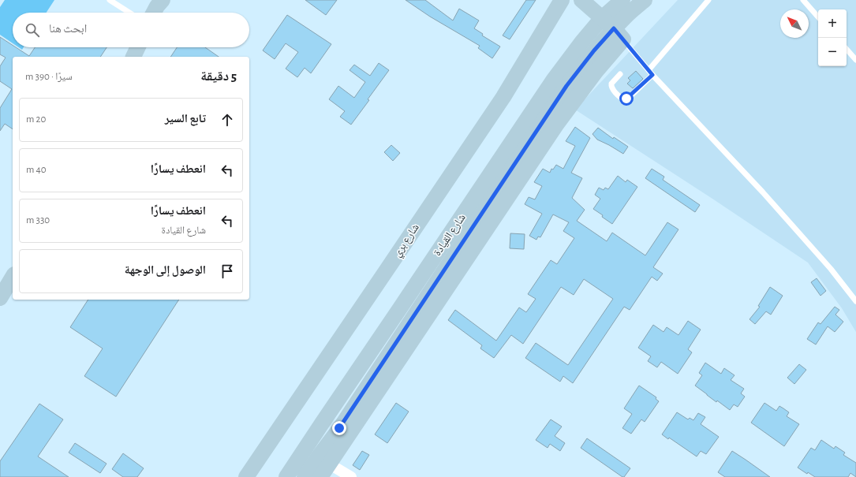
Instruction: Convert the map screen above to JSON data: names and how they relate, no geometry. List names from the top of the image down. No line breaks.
{"streets":{"main road":["شارع القيادة","شارع بري"]},"north":"top left","page":{"map_buttons":["+","−"],"search":"ابحث هنا","heading":["5 دقيقة","سيرًا · 390 m"],"list":[["تابع السير","20 m"],["انعطف يسارًا","40 m"],["انعطف يسارًا","شارع القيادة","330 m"],"الوصول إلى الوجهة"]}}
